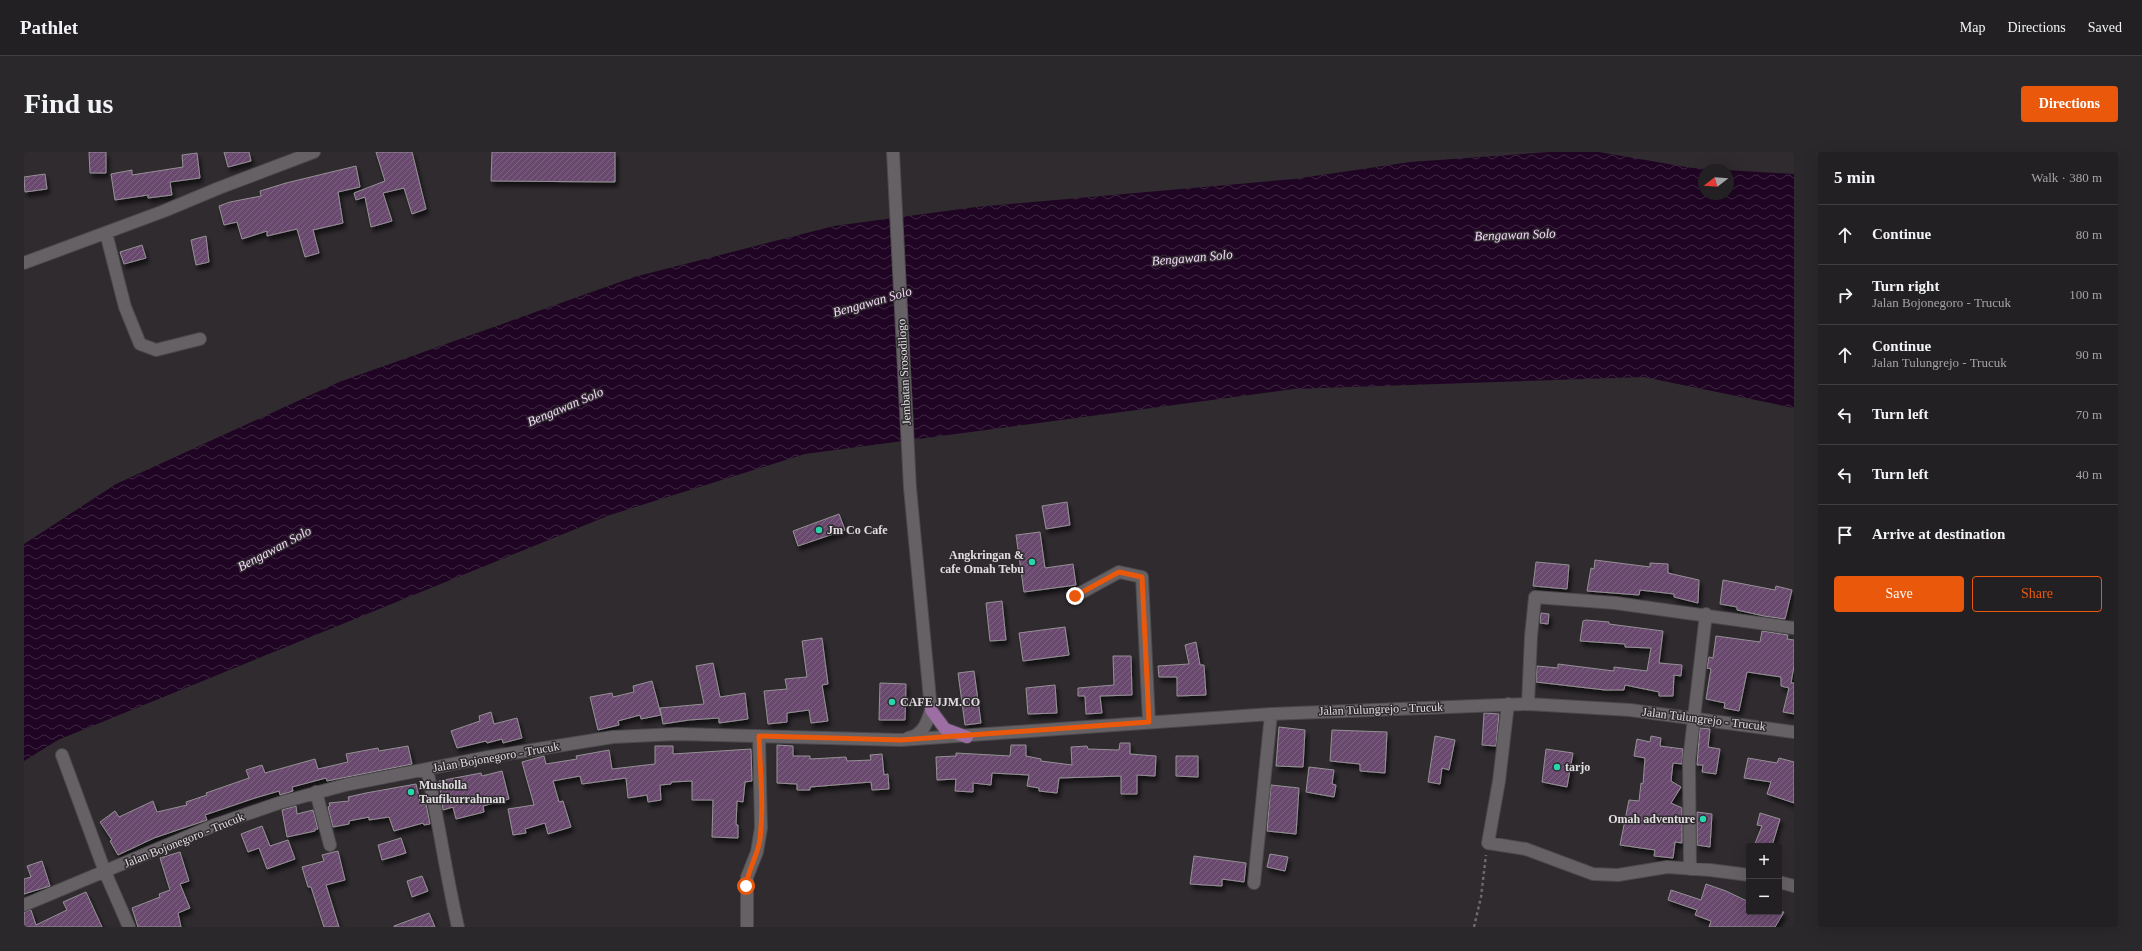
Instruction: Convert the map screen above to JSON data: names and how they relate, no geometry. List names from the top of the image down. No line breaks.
{"streets":{"street":["Jembatan Srosodilogo","Jalan Tulungrejo - Trucuk","Jalan Bojonegoro - Trucuk"]},"crossings":[["Jalan Tulungrejo - Trucuk","Jalan Bojonegoro - Trucuk"]],"water":["Bengawan Solo"],"places":["Jm Co Cafe","Angkringan & cafe Omah Tebu","CAFE JJM.CO","tarjo","Musholla Taufikurrahman","Omah adventure"],"north":"left","page":{"header":"Pathlet","nav":["Map","Directions","Saved"],"buttons":["Directions",["Save","Share"]],"title":"Find us","heading":["5 min","Walk · 380 m"],"list":[["Continue","80 m"],["Turn right","Jalan Bojonegoro - Trucuk","100 m"],["Continue","Jalan Tulungrejo - Trucuk","90 m"],["Turn left","70 m"],["Turn left","40 m"],"Arrive at destination"],"map_buttons":["+","−"]}}
